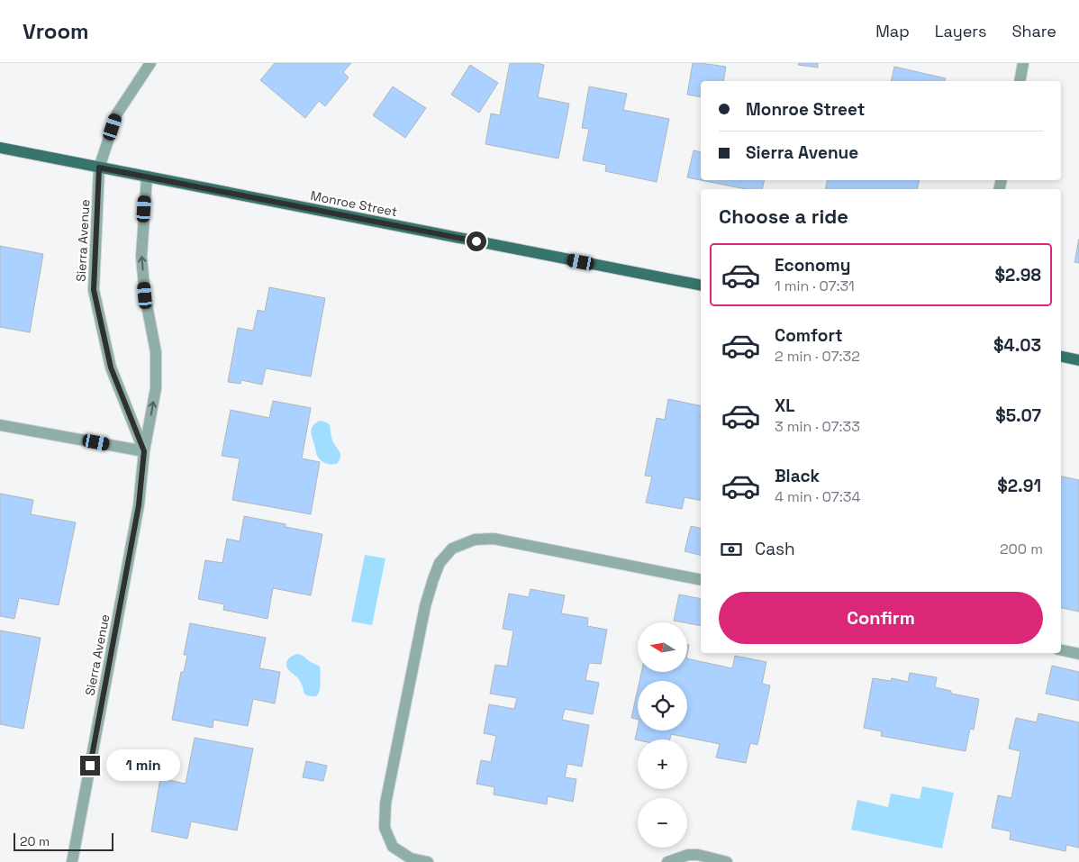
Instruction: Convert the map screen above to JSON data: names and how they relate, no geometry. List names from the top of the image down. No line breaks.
{"streets":{"main road":["Monroe Street"],"street":["Sierra Avenue"]},"crossings":[["Monroe Street","Sierra Avenue"]],"scale_bar":"20 m","north":"left","page":{"header":"Vroom","nav":["Map","Layers","Share"],"banner":["Monroe Street","Sierra Avenue"],"heading":"Choose a ride","list":[{"name":"Economy","note":"1 min · 07:31","value":"$2.98"},{"name":"Comfort","note":"2 min · 07:32","value":"$4.03"},{"name":"XL","note":"3 min · 07:33","value":"$5.07"},{"name":"Black","note":"4 min · 07:34","value":"$2.91"}],"pay":["Cash","200 m"],"buttons":"Confirm","map_buttons":["+","−"],"bubble":"1 min","scale":"20 m"}}
